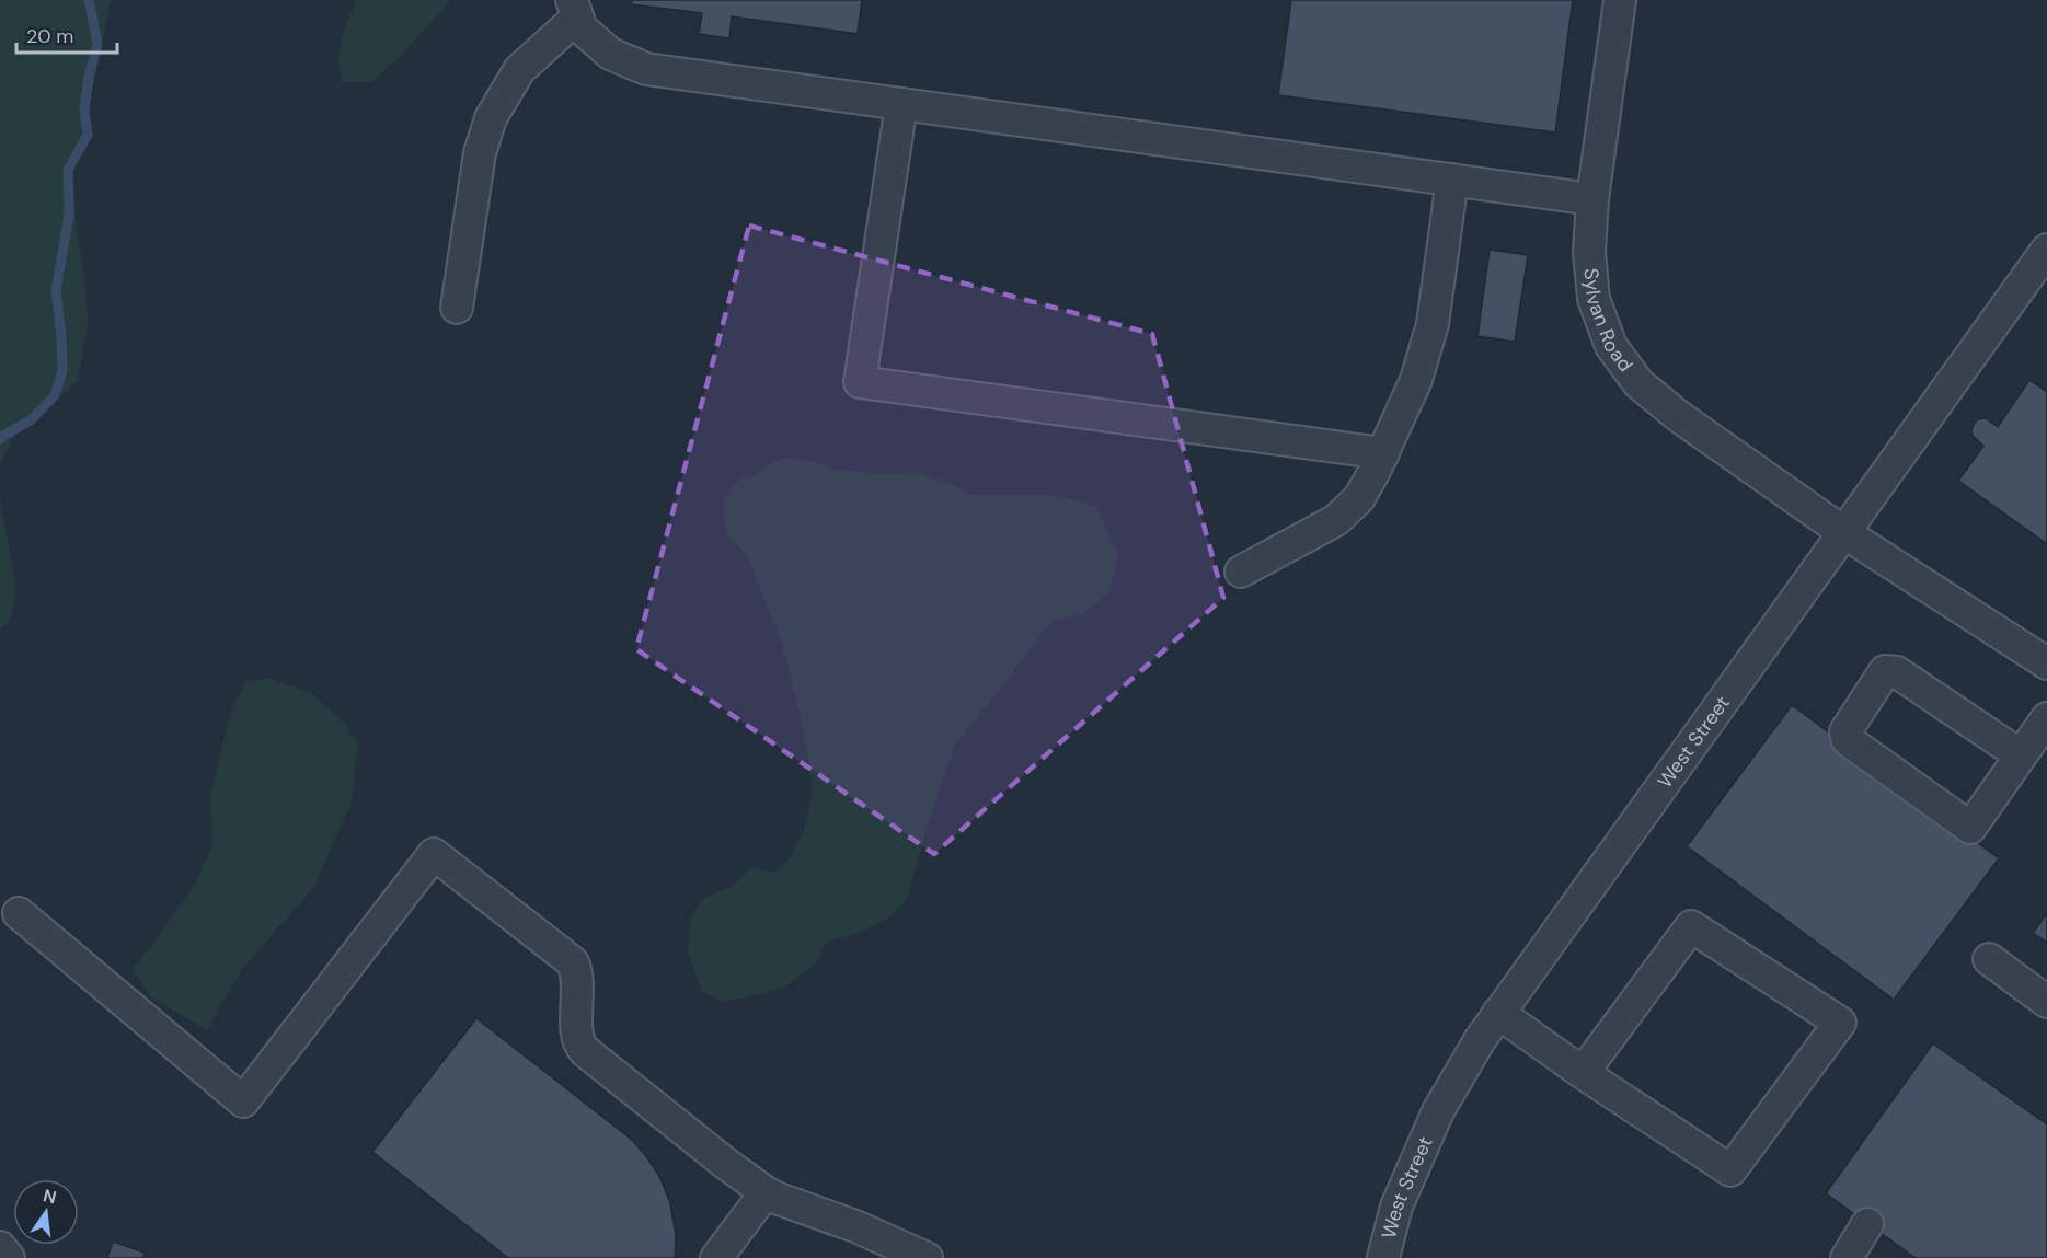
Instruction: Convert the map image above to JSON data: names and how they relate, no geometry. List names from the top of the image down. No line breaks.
{"streets":{"street":["Sylvan Road","West Street"]},"crossings":[["Sylvan Road","West Street"]],"scale_bar":"20 m","north":"top"}
